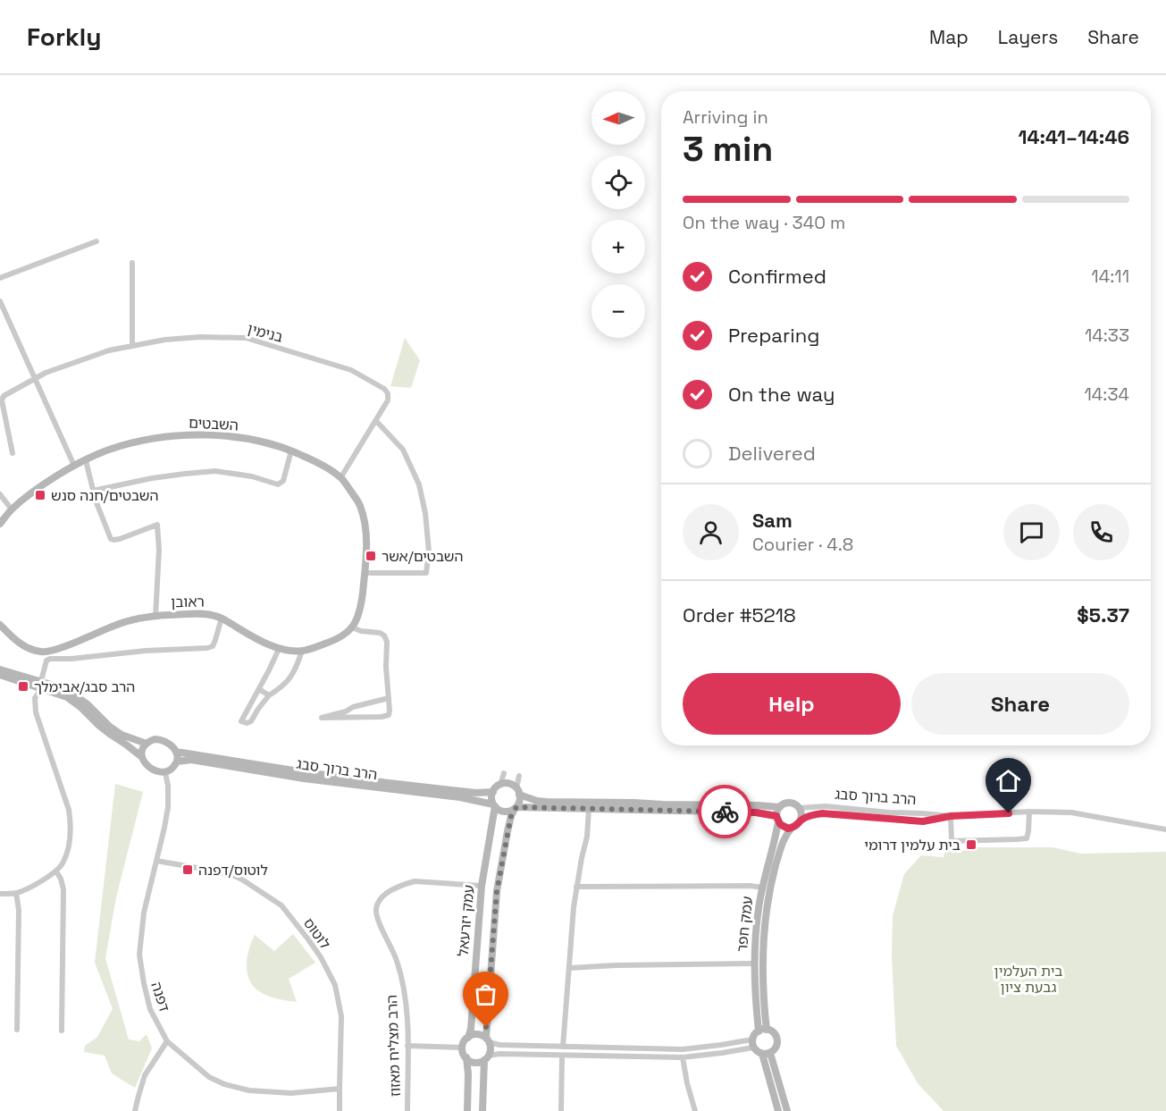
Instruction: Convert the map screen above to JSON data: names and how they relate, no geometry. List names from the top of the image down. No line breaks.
{"streets":{"street":["בנימין","השבטים","ראובן","הרב ברוך סבג","עמק יזרעאל","עמק חפר","לוטוס","דפנה","הרב מצליח מאזוז"]},"crossings":[["בנימין","השבטים"],["הרב ברוך סבג","עמק יזרעאל"],["הרב ברוך סבג","עמק חפר"],["הרב ברוך סבג","דפנה"],["עמק יזרעאל","הרב מצליח מאזוז"],["לוטוס","דפנה"]],"parks":["בית העלמין גבעת ציון"],"places":{"transit":["השבטים/חנה סנש","השבטים/אשר","הרב סבג/אבימלך","בית עלמין דרומי","לוטוס/דפנה"]},"north":"left","page":{"header":"Forkly","nav":["Map","Layers","Share"],"map_buttons":["+","−"],"heading":["3 min","Arriving in","14:41–14:46"],"panel":["Sam","Courier · 4.8","Order #5218","$5.37"],"bar":"On the way · 340 m","list":[["Confirmed","14:11"],["Preparing","14:33"],["On the way","14:34"],"Delivered"],"buttons":["Help","Share"]}}
